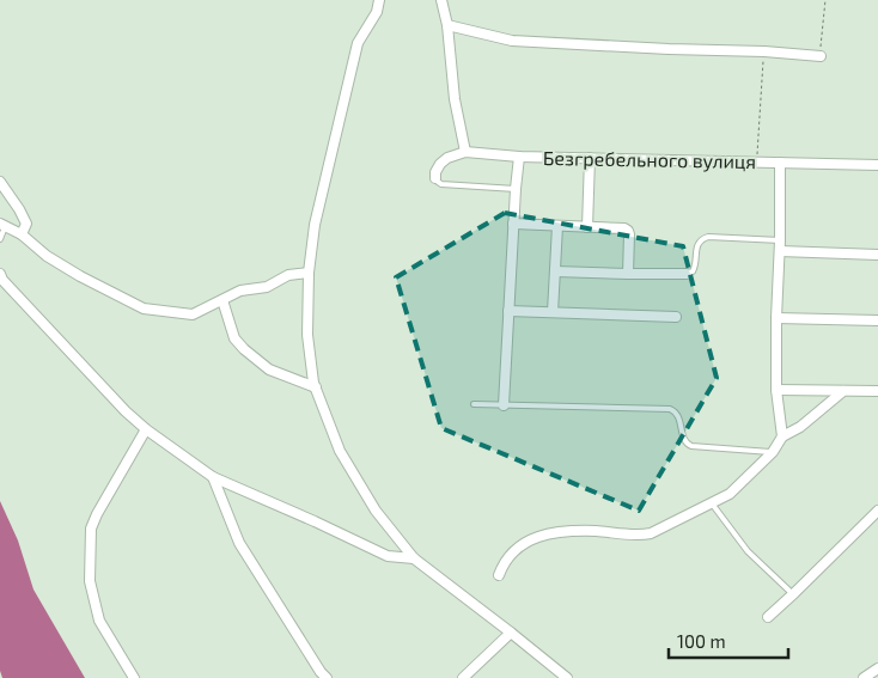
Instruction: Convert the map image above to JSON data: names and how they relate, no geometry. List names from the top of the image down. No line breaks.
{"streets":{"street":["Безгребельного вулиця"]},"scale_bar":"100 m"}
